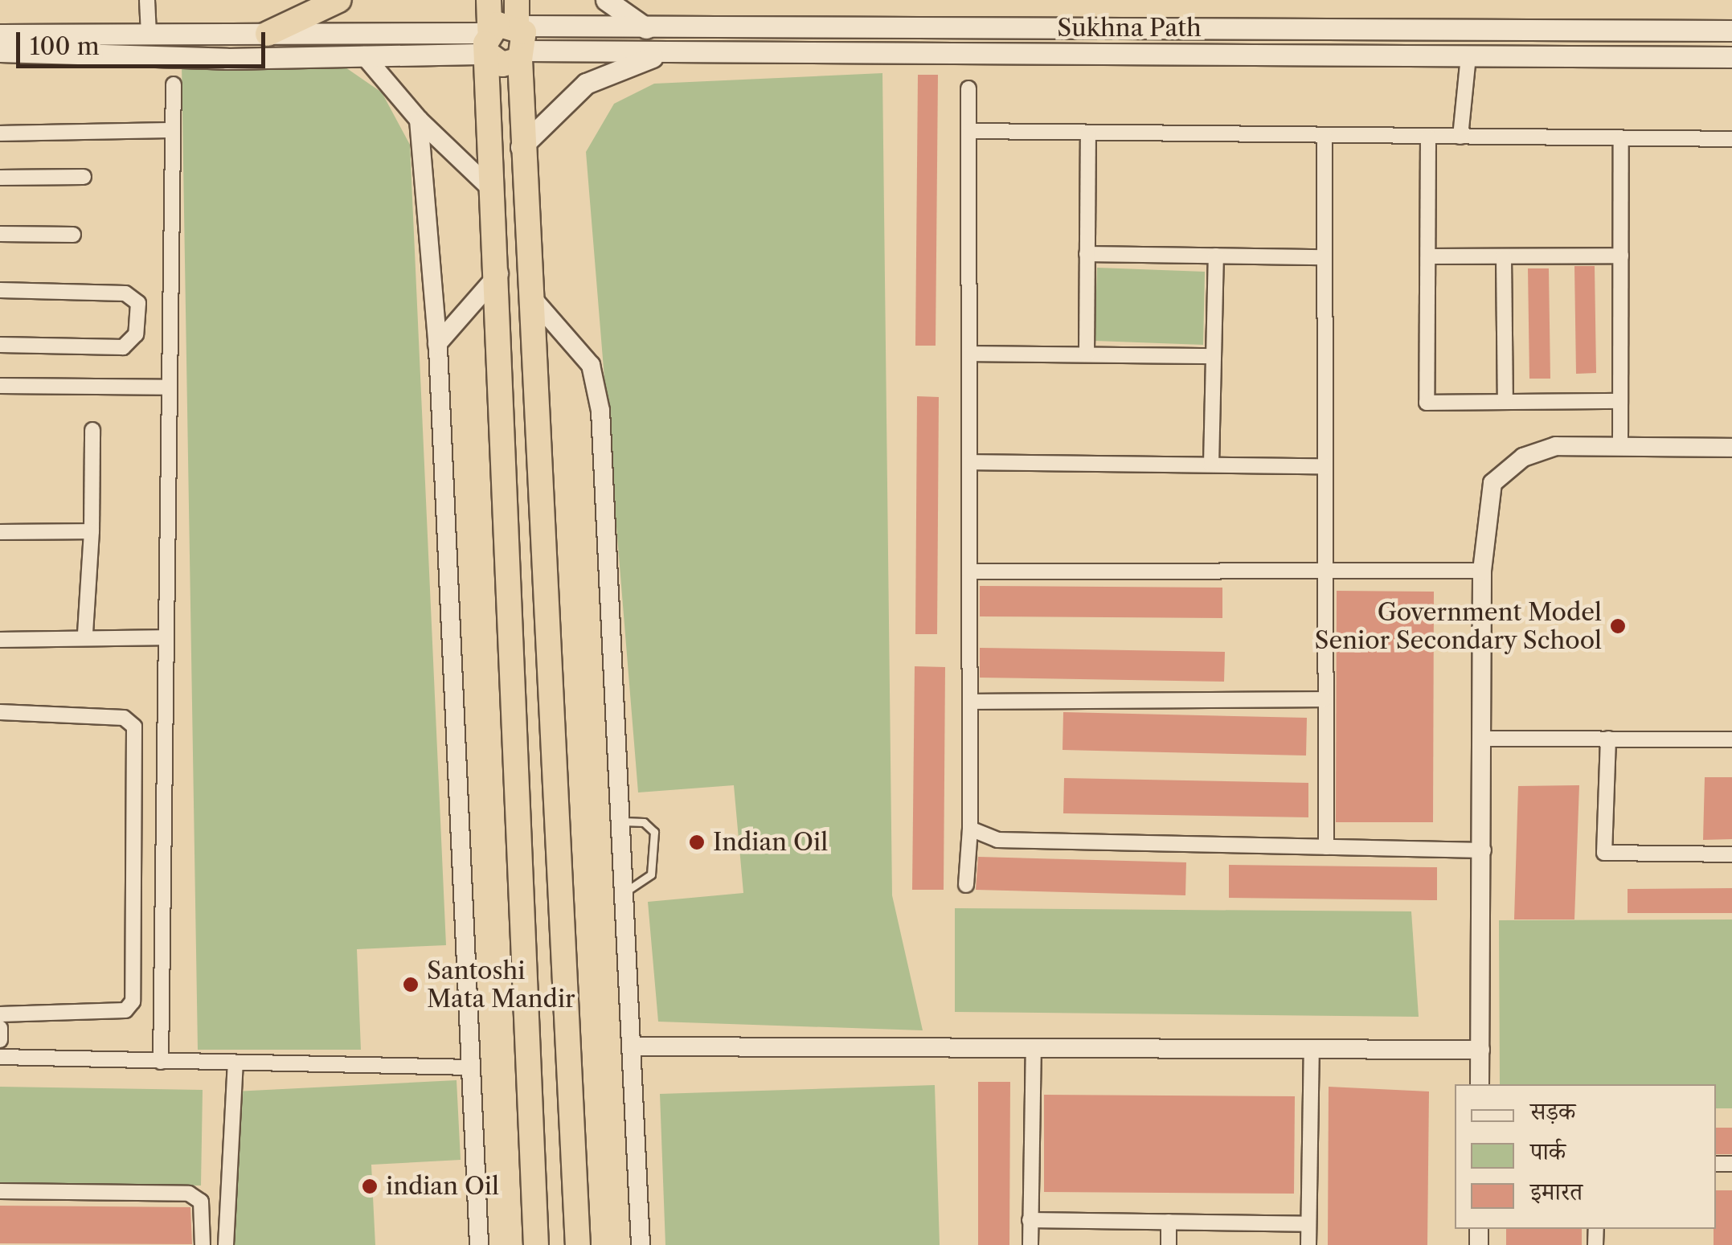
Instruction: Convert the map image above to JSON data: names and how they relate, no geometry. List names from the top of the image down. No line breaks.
{"streets":{"main road":["Sukhna Path"]},"places":["Government Model Senior Secondary School","Indian Oil","Santoshi Mata Mandir","indian Oil"],"legend":["सड़क","पार्क","इमारत"],"scale_bar":"100 m"}
